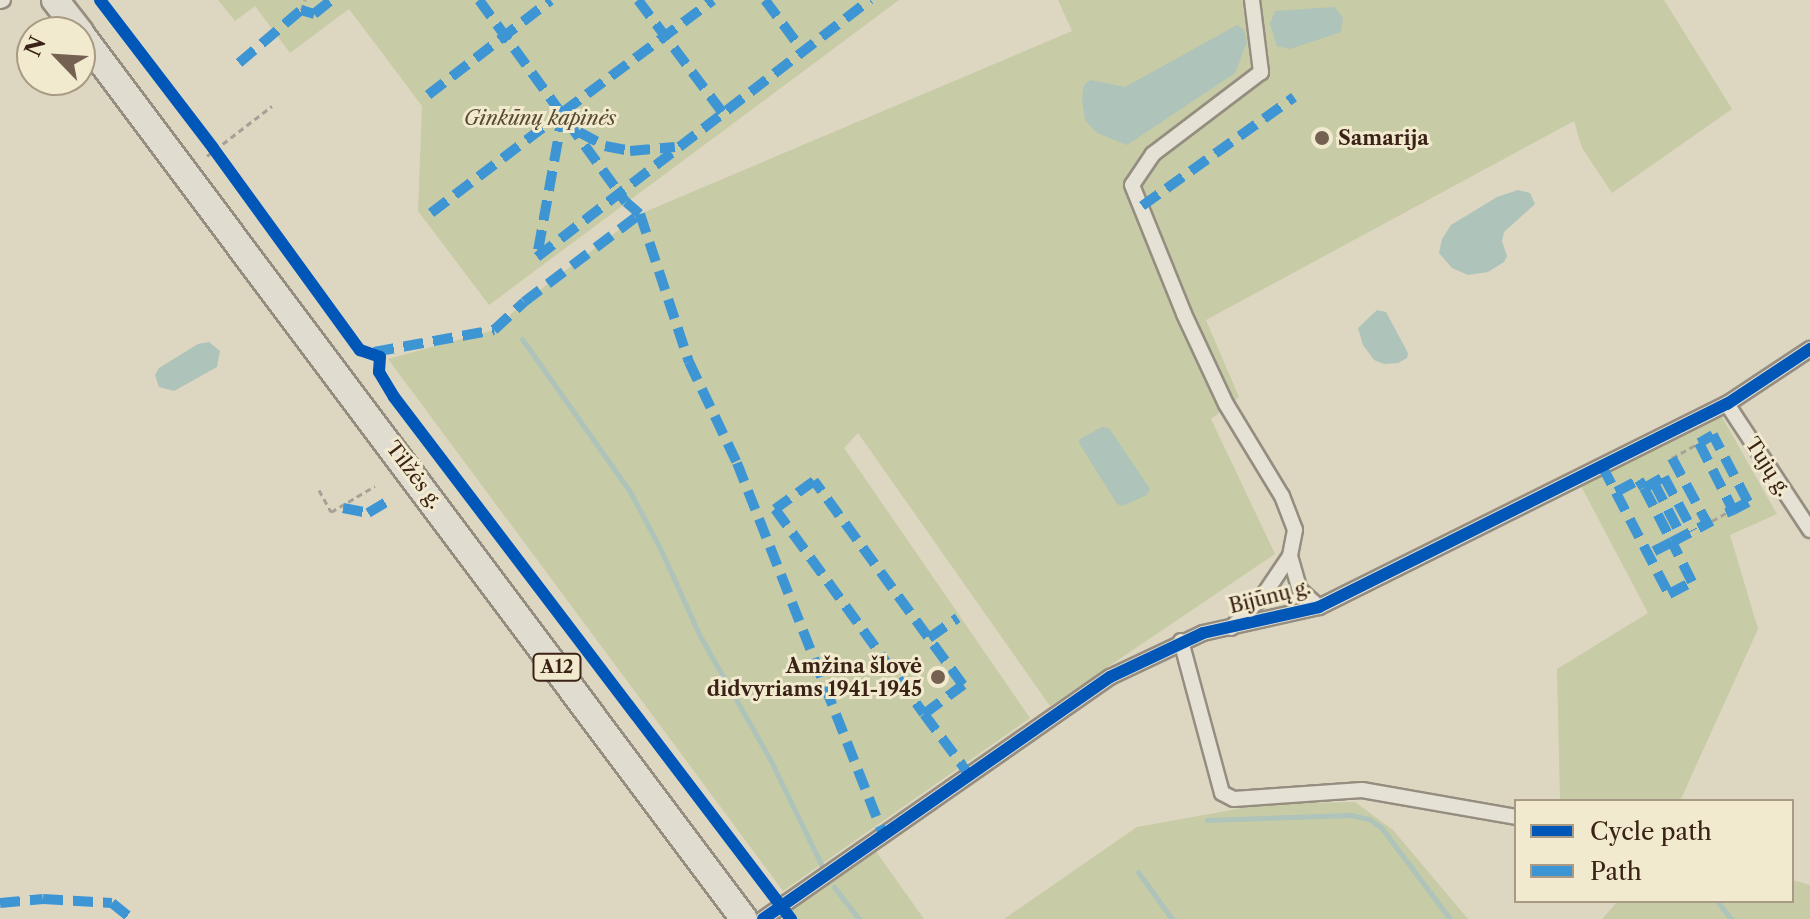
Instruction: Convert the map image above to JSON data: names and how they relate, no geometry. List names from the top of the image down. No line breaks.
{"streets":{"highway":["Tilžės g.","A12"],"street":["Tujų g.","Bijūnų g."]},"crossings":[["Tujų g.","Bijūnų g."]],"parks":["Ginkūnų kapinės"],"places":["Samarija","Amžina šlovė didvyriams 1941-1945"],"legend":["Cycle path","Path"],"north":"top left"}
